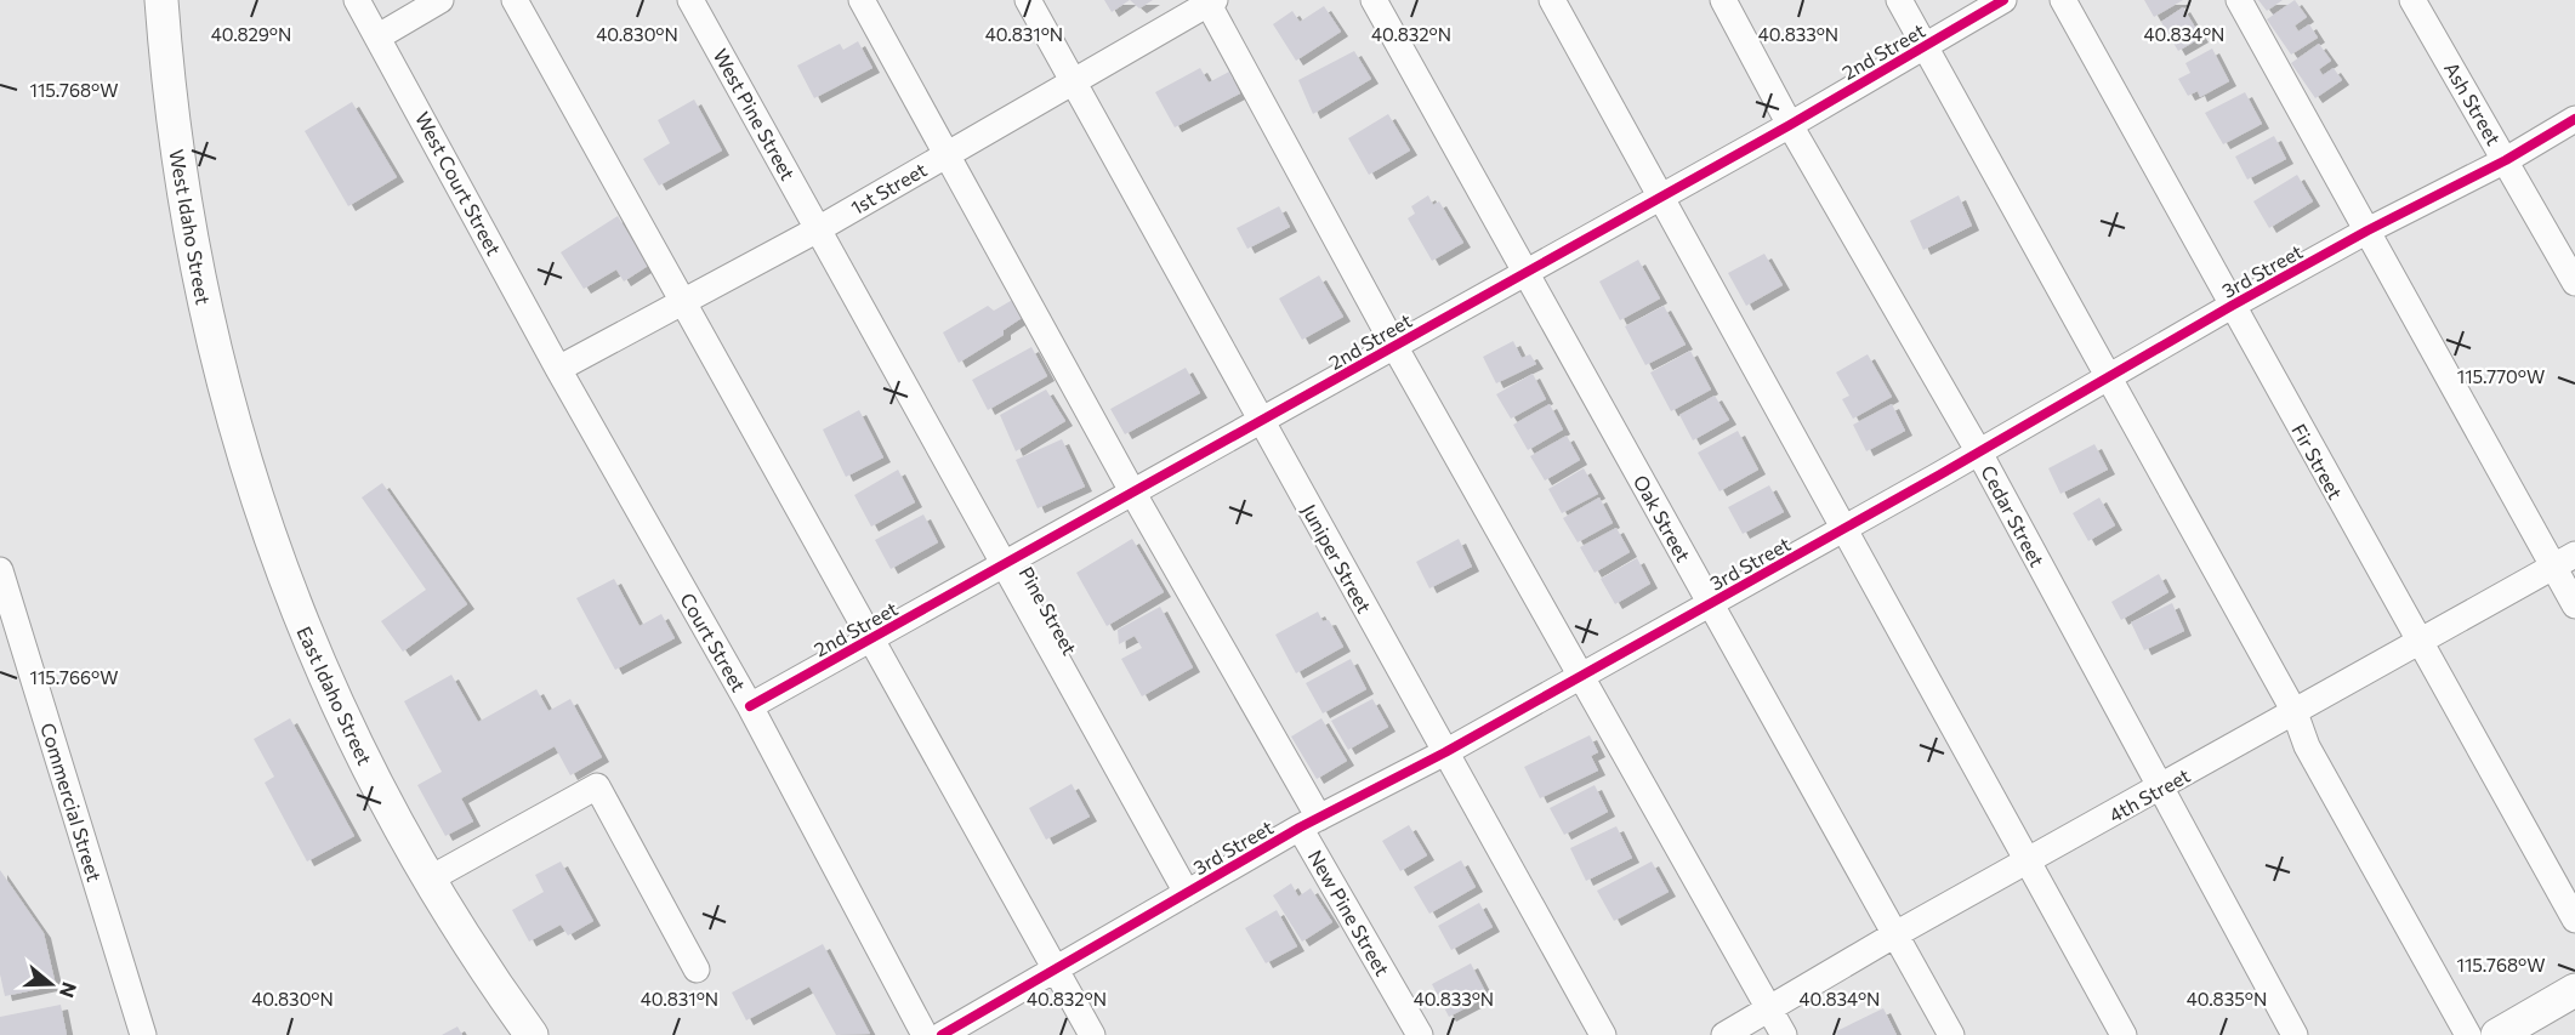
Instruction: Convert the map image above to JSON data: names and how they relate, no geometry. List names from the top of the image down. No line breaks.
{"streets":{"main road":["West Idaho Street","East Idaho Street"],"street":["2nd Street","Ash Street","West Pine Street","West Court Street","1st Street","3rd Street","Fir Street","Cedar Street","Oak Street","Juniper Street","Pine Street","Court Street","4th Street","Commercial Street","New Pine Street"]},"crossings":[["2nd Street","Cedar Street"],["2nd Street","Oak Street"],["2nd Street","Juniper Street"],["2nd Street","Pine Street"],["2nd Street","Court Street"],["2nd Street","New Pine Street"],["Ash Street","3rd Street"],["West Pine Street","1st Street"],["West Pine Street","Pine Street"],["West Court Street","1st Street"],["West Court Street","Court Street"],["1st Street","Juniper Street"],["1st Street","Pine Street"],["1st Street","Court Street"],["1st Street","New Pine Street"],["West Idaho Street","East Idaho Street"],["3rd Street","Fir Street"],["3rd Street","Cedar Street"],["3rd Street","Oak Street"],["3rd Street","Juniper Street"],["3rd Street","Pine Street"],["3rd Street","New Pine Street"],["Fir Street","4th Street"],["Cedar Street","4th Street"],["Oak Street","4th Street"]],"north":"right","coordinates":["40.829°N","40.830°N","40.831°N","40.832°N","40.833°N","40.834°N","115.768°W","115.770°W","115.766°W","40.835°N"]}
